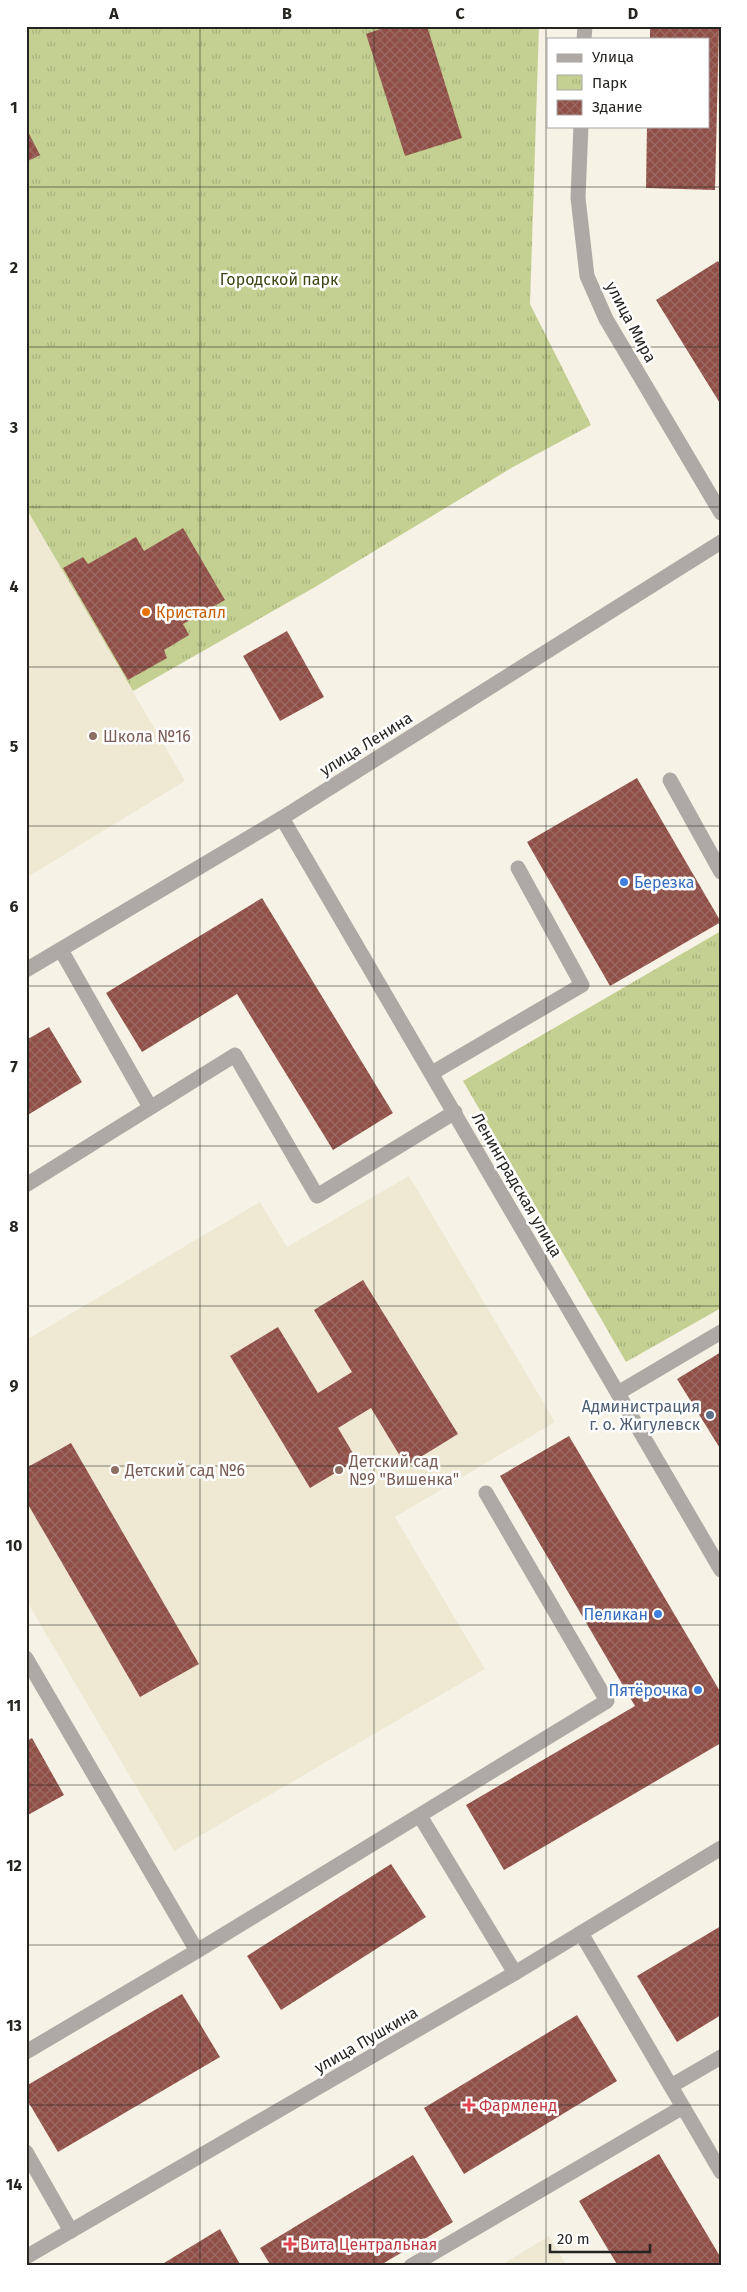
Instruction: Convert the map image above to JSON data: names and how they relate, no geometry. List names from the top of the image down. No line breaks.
{"streets":{"street":["улица Мира","улица Ленина","Ленинградская улица","улица Пушкина"]},"crossings":[["улица Ленина","Ленинградская улица"]],"parks":["Городской парк"],"places":{"other":["Кристалл","Школа №16","Березка","Администрация г. о. Жигулевск","Детский сад №6","Детский сад №9 \"Вишенка\"","Пеликан","Пятёрочка"],"health":["Фармленд","Вита Центральная"]},"legend":["Улица","Парк","Здание"],"scale_bar":"20 m","grid":{"columns":["A","B","C","D"],"rows":["1","2","3","4","5","6","7","8","9","10","11","12","13","14"]}}
